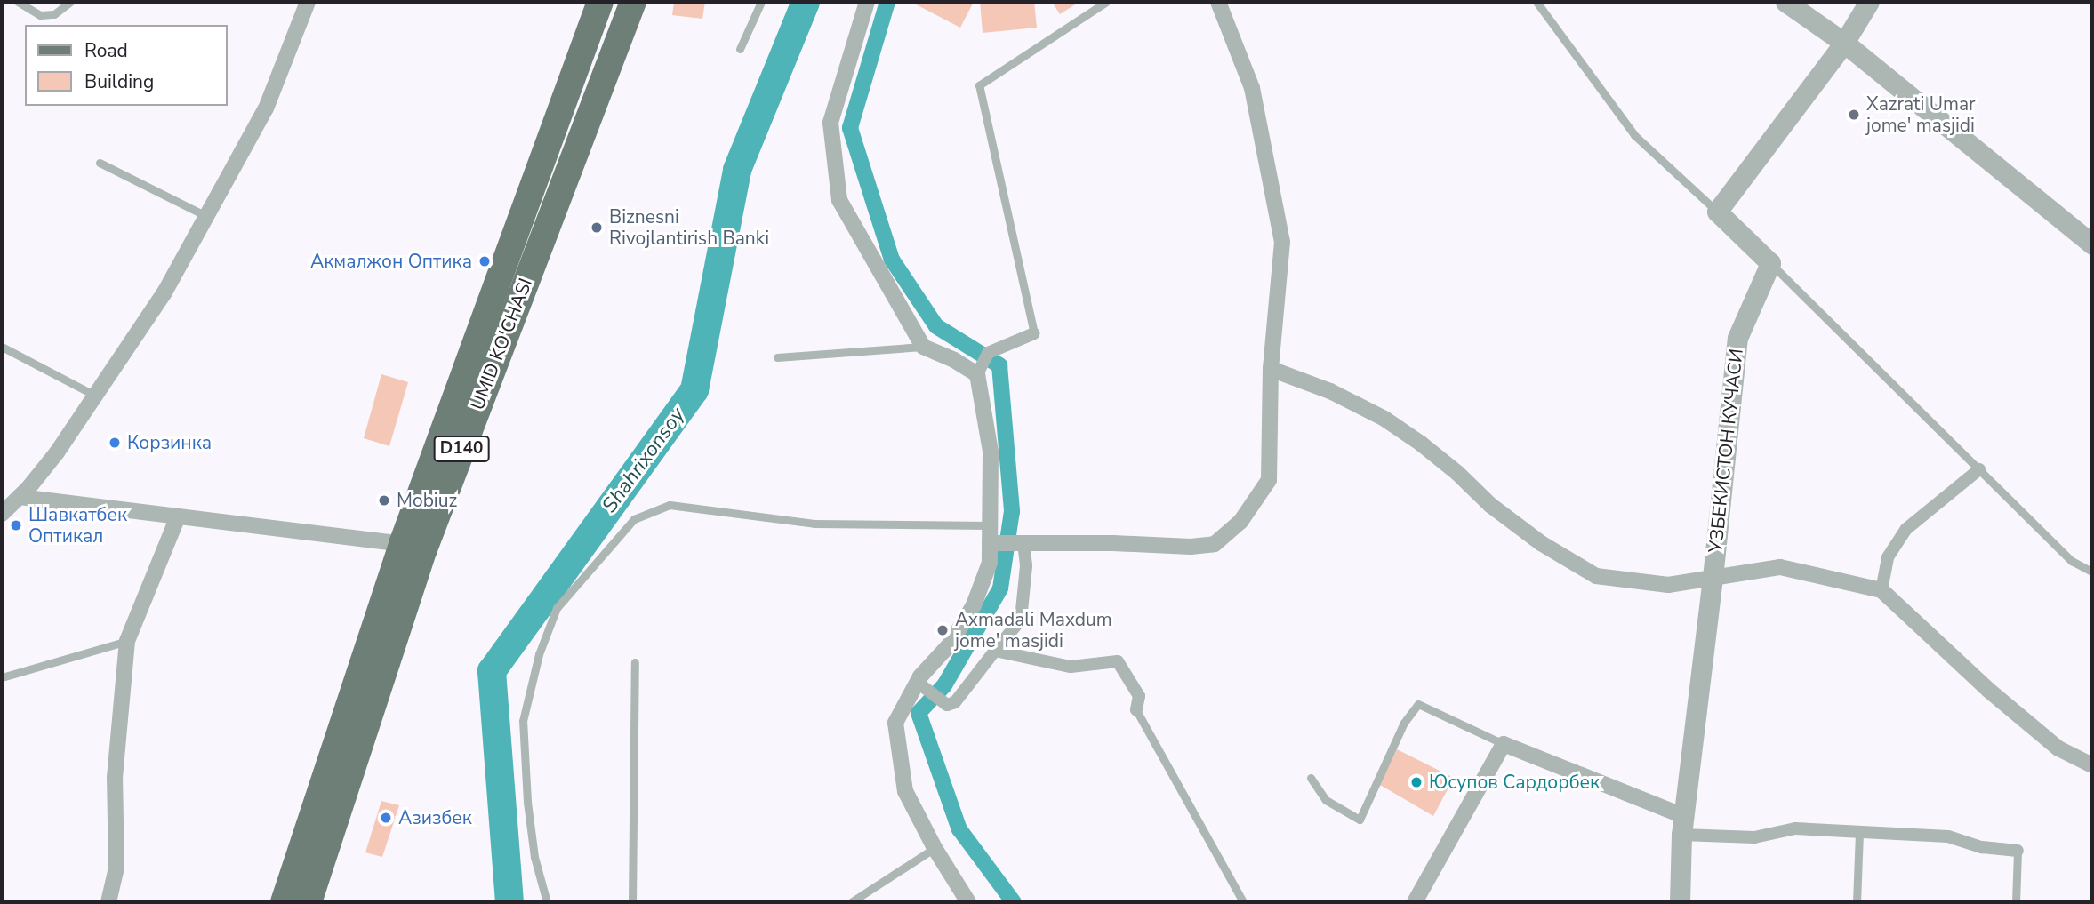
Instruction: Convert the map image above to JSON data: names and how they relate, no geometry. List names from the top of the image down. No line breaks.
{"streets":{"main road":["UMID KO'CHASI","D140"],"street":["УЗБЕКИСТОН КУЧАСИ"]},"water":["Shahrixonsoy"],"places":["Xazrati Umar jome' masjidi","Biznesni Rivojlantirish Banki","Акмалжон Оптика","Корзинка","Mobiuz","Шавкатбек Оптикал","Axmadali Maxdum jome' masjidi","Юсупов Сардорбек","Азизбек"],"legend":["Road","Building"]}
